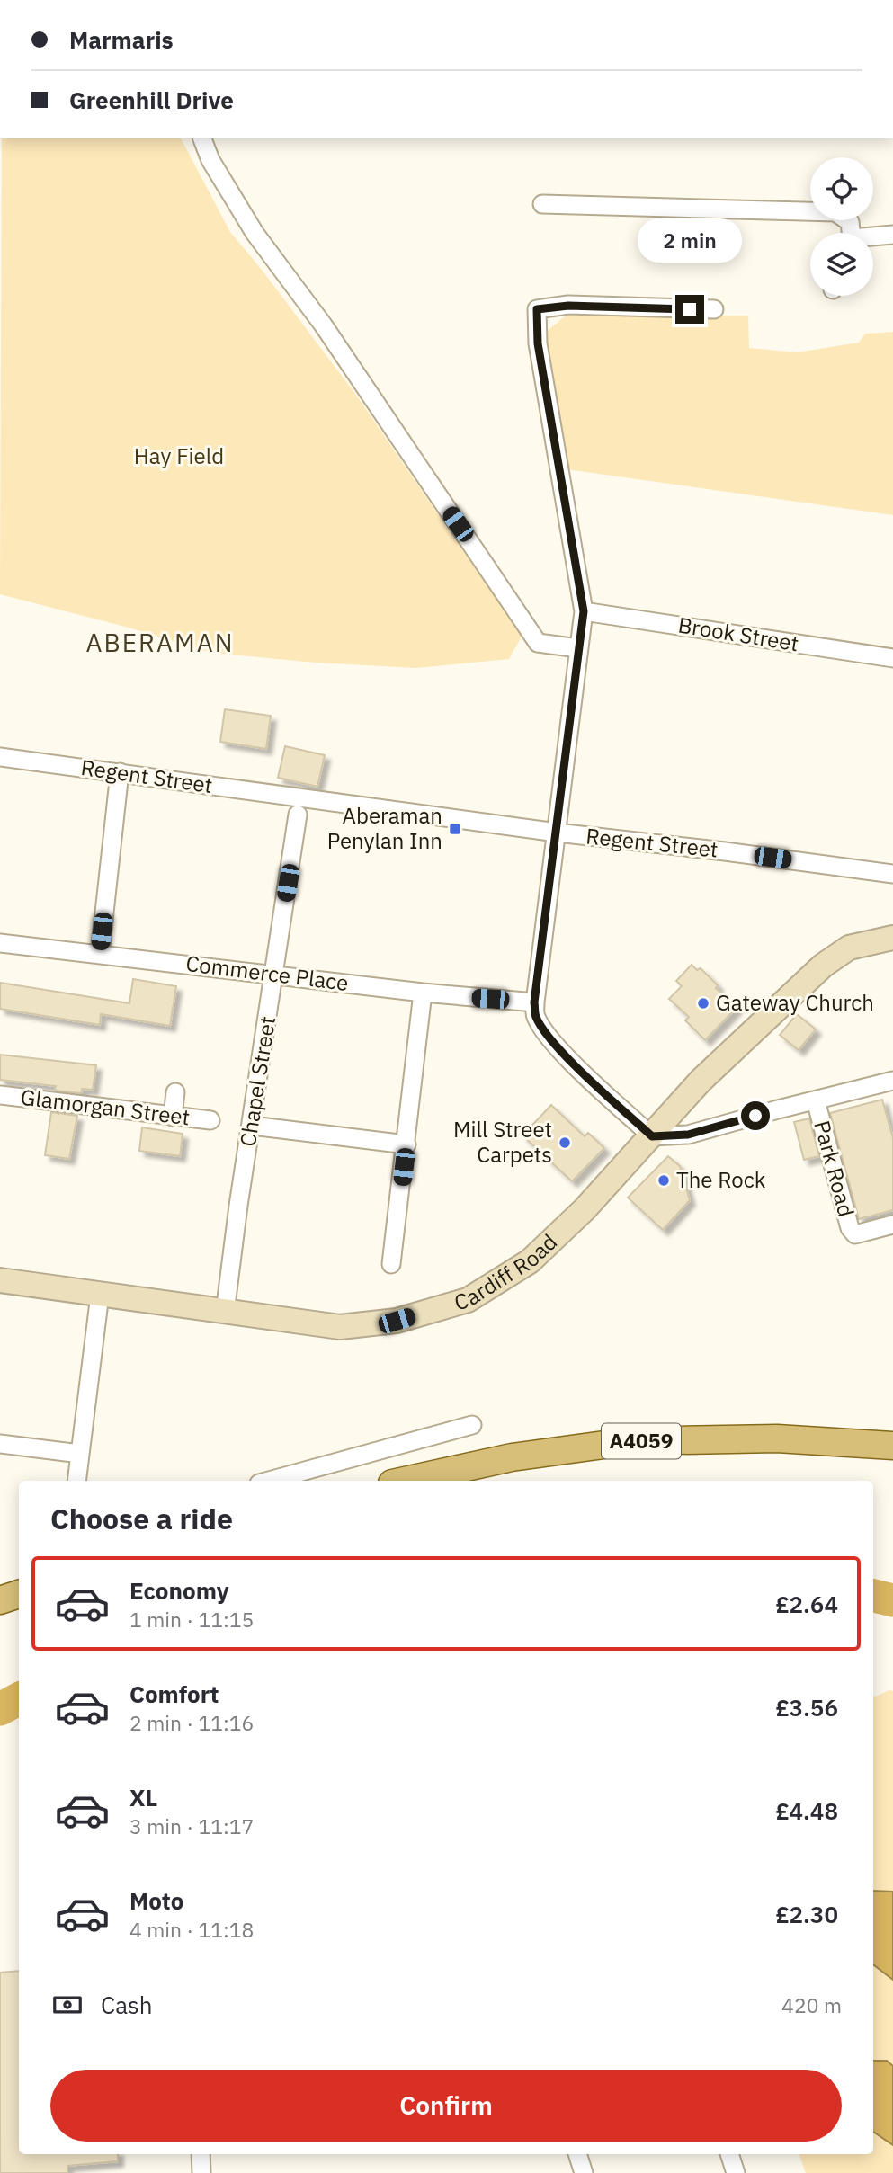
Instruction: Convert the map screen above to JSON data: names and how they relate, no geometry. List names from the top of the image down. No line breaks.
{"streets":{"main road":["Cardiff Road","A4059"],"street":["Brook Street","Regent Street","Commerce Place","Chapel Street","Glamorgan Street","Park Road"]},"crossings":[["Commerce Place","Chapel Street"],["Chapel Street","Cardiff Road"]],"districts":["ABERAMAN"],"parks":["Hay Field"],"places":{"transit":["Aberaman Penylan Inn"],"other":["Gateway Church","Mill Street Carpets","The Rock"]},"page":{"banner":["Marmaris","Greenhill Drive"],"bubble":"2 min","heading":"Choose a ride","list":[{"name":"Economy","note":"1 min · 11:15","value":"£2.64"},{"name":"Comfort","note":"2 min · 11:16","value":"£3.56"},{"name":"XL","note":"3 min · 11:17","value":"£4.48"},{"name":"Moto","note":"4 min · 11:18","value":"£2.30"}],"pay":["Cash","420 m"],"buttons":"Confirm"}}
